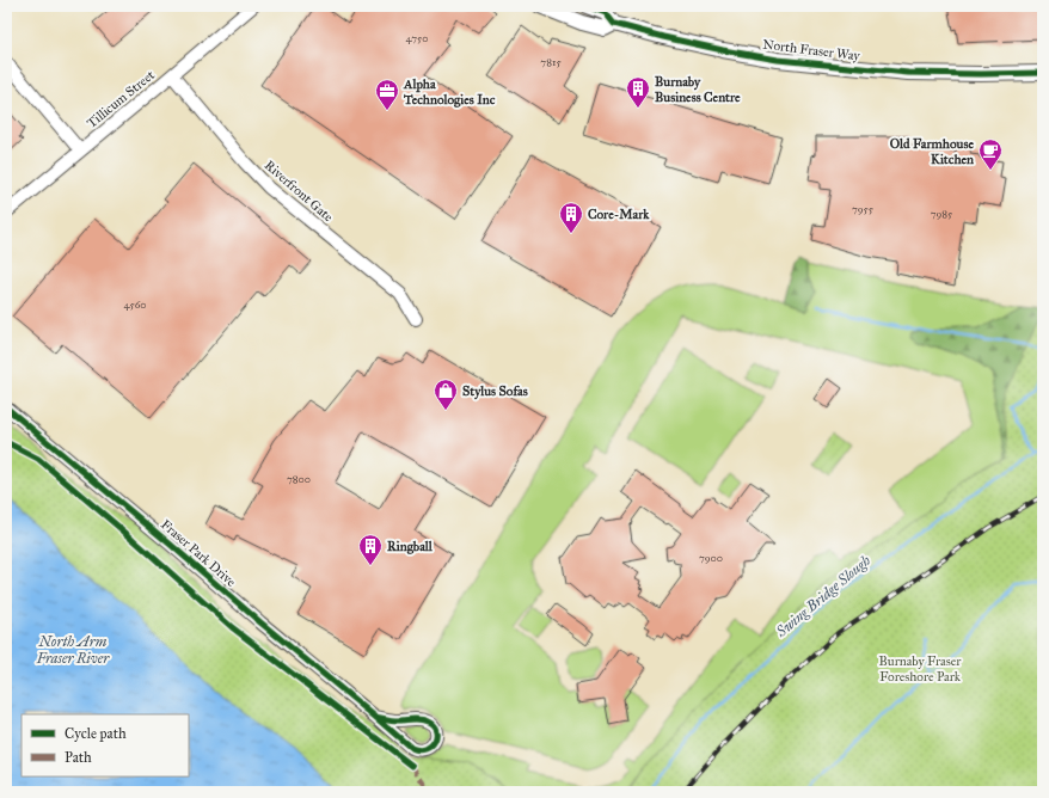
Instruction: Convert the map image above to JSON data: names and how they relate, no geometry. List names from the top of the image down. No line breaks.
{"streets":{"street":["North Fraser Way","Tillicum Street","Riverfront Gate","Fraser Park Drive"]},"crossings":[["Tillicum Street","Riverfront Gate"]],"water":["Swing Bridge Slough","North Arm Fraser River"],"parks":["Burnaby Fraser Foreshore Park"],"places":{"building":["Burnaby Business Centre","Core-Mark","Ringball"],"office":["Alpha Technologies Inc"],"cafe":["Old Farmhouse Kitchen"],"shop":["Stylus Sofas"]},"house_numbers":["4750","7815","7955","7985","4560","7800","7900"],"legend":["Cycle path","Path"]}
